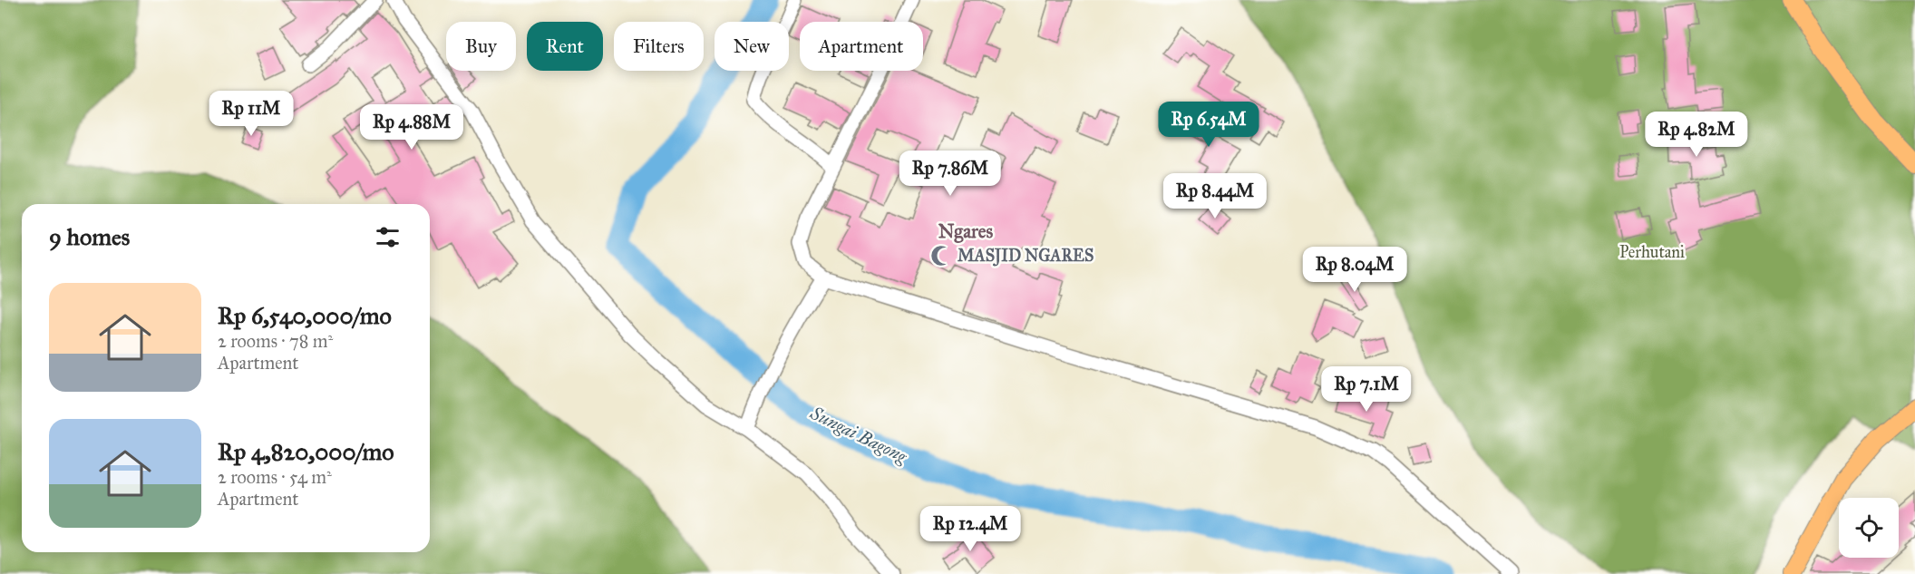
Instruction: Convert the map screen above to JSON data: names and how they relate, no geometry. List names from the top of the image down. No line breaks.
{"districts":["Ngares"],"water":["Sungai Bagong"],"parks":["Perhutani"],"places":{"mosque":["MASJID NGARES"]},"page":{"chip":["Buy","Rent","Filters","New","Apartment"],"price":["Rp 11M","Rp 6.54M","Rp 4.88M","Rp 4.82M","Rp 7.86M","Rp 8.44M","Rp 8.04M","Rp 7.1M","Rp 12.4M"],"heading":"9 homes","list":[{"name":"Rp 6,540,000/mo","note":"2 rooms · 78 m² · Apartment"},{"name":"Rp 4,820,000/mo","note":"2 rooms · 54 m² · Apartment"}]}}
